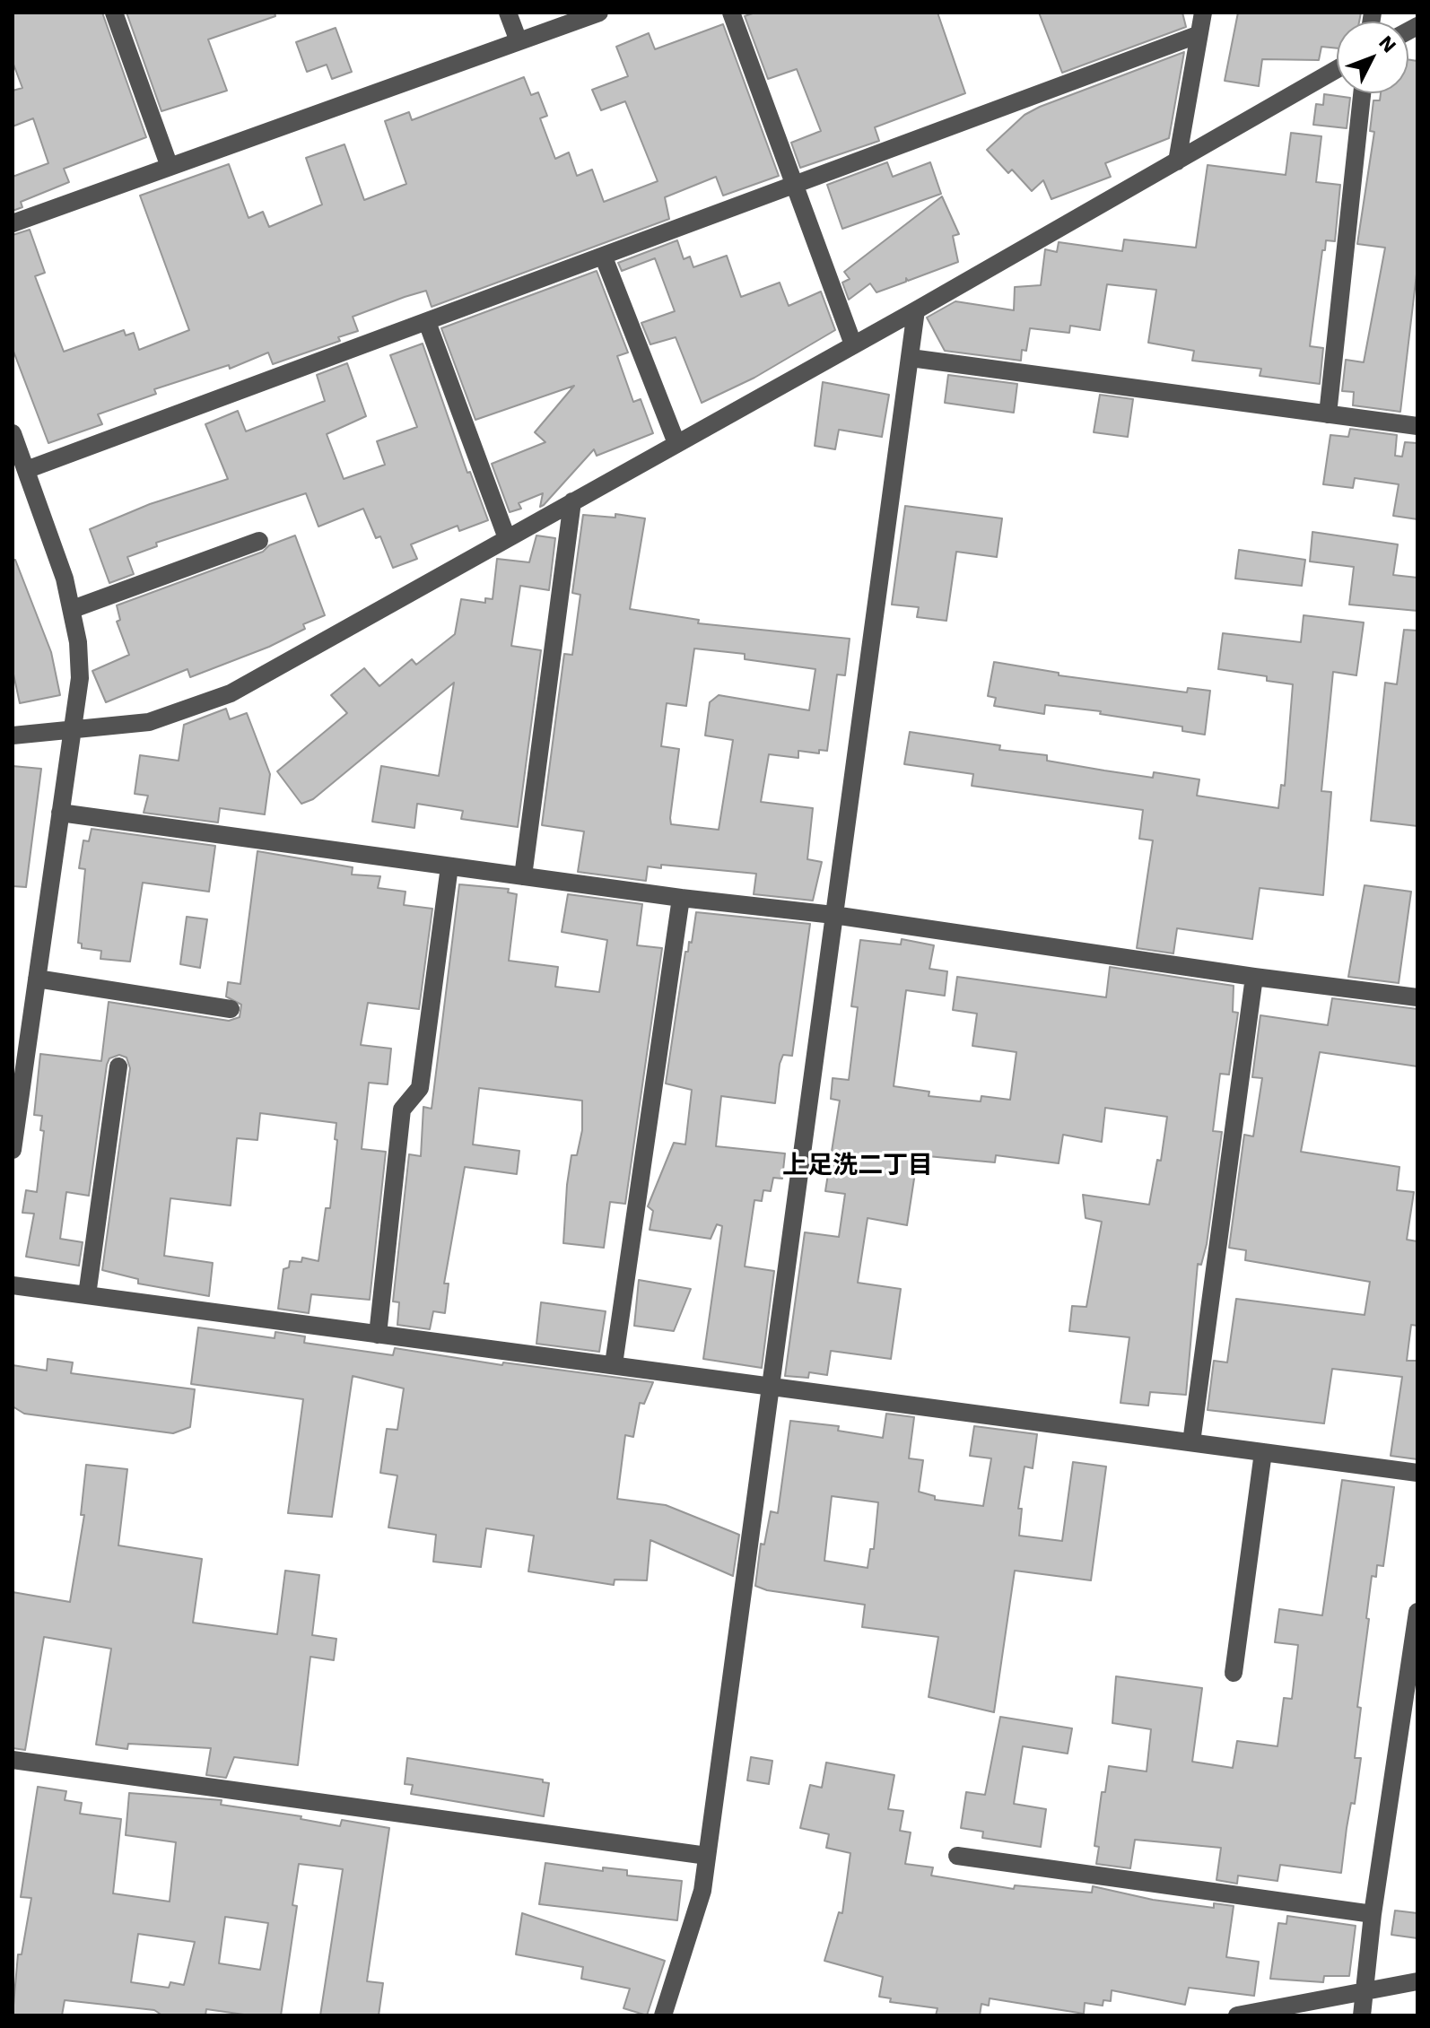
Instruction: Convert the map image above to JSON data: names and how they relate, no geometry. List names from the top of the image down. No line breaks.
{"districts":["上足洗二丁目"],"north":"top right"}
